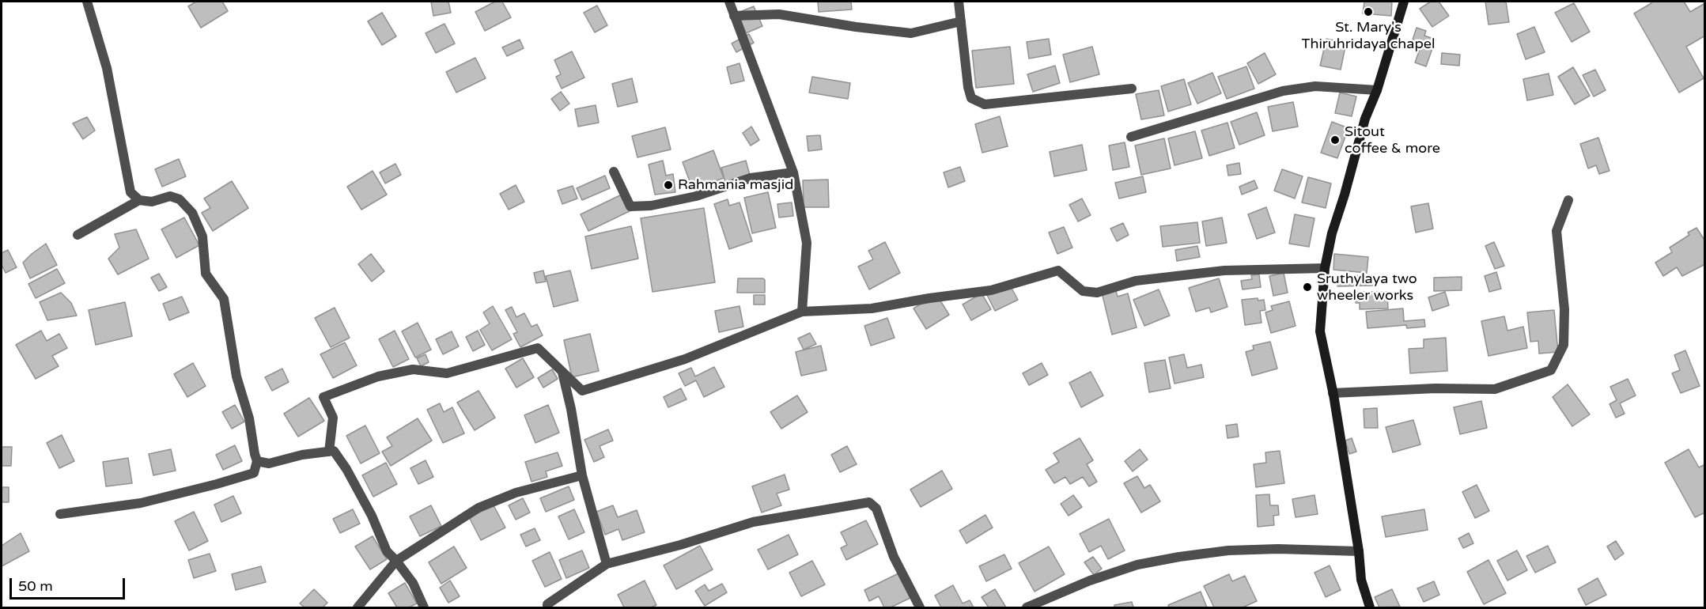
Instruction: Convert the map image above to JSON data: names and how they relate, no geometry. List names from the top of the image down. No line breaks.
{"places":["St. Mary's Thiruhridaya chapel","Sitout coffee & more","Rahmania masjid","Sruthylaya two wheeler works"],"scale_bar":"50 m"}
